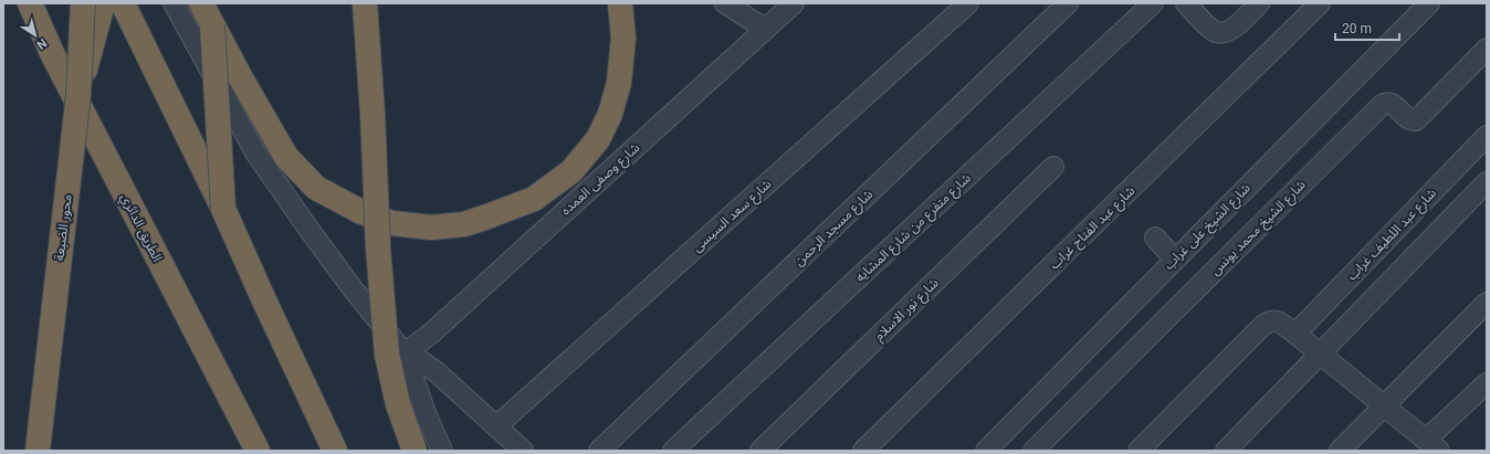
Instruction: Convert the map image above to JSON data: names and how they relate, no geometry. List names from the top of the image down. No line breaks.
{"streets":{"highway":["محور الضبعة","الطريق الدائري"],"street":["شارع وصفى العمده","شارع سعد السيسى","شارع الشيخ على غراب","شارع مسجد الرحمن","شارع متفرع من شارع المشايه","شارع عبد الفتاح غراب","شارع الشيخ محمد يونس","شارع عبد اللطيف غراب","شارع نور الاسلام"]},"scale_bar":"20 m","north":"bottom right"}
